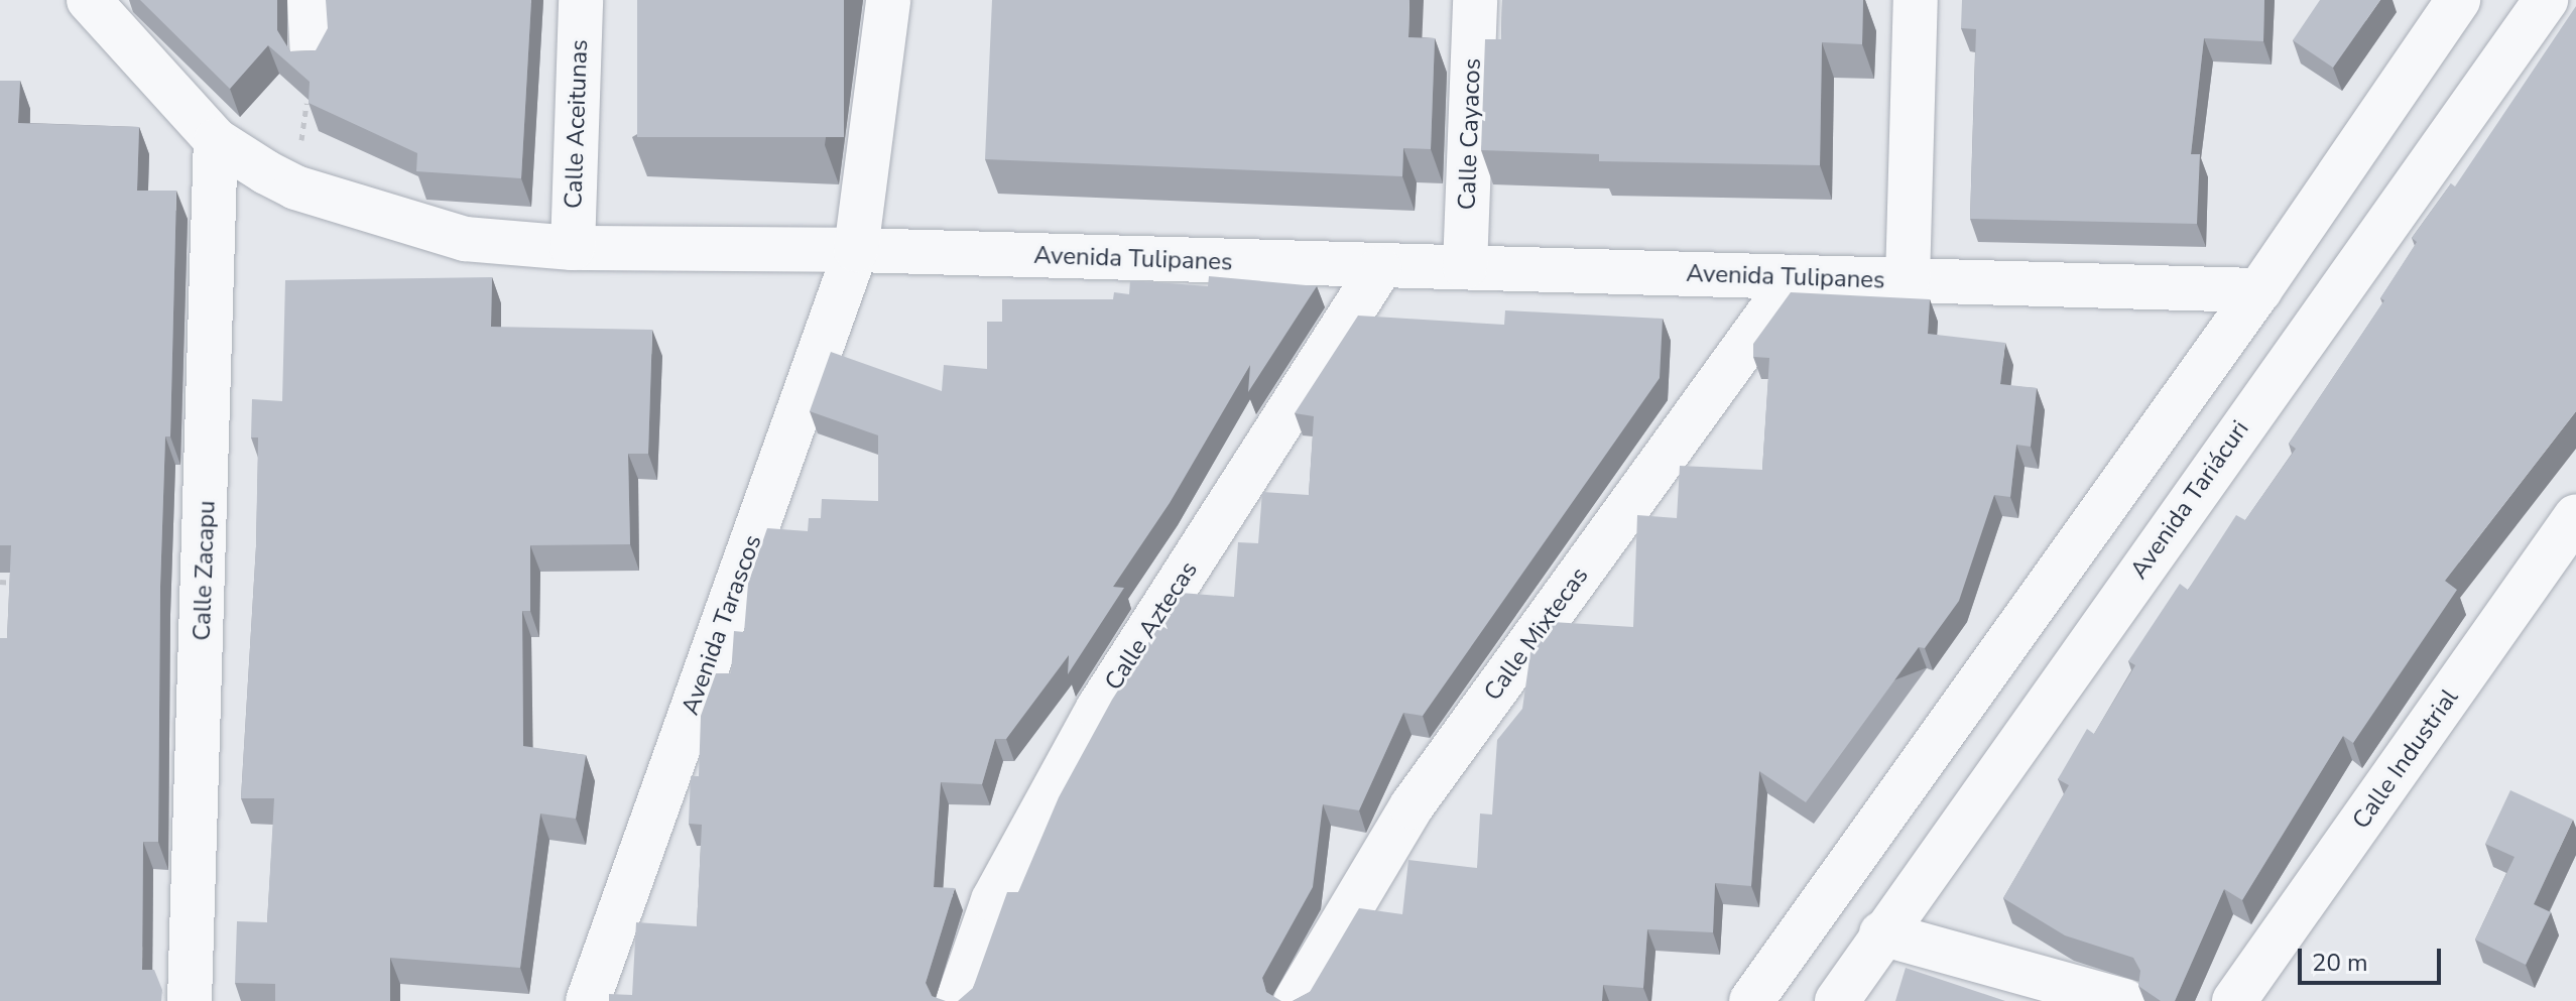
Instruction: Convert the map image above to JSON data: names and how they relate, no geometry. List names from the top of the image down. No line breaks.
{"streets":{"street":["Calle Aceitunas","Calle Cayacos","Avenida Tulipanes","Avenida Tariácuri","Calle Zacapu","Avenida Tarascos","Calle Aztecas","Calle Mixtecas","Calle Industrial"]},"crossings":[["Calle Aceitunas","Avenida Tulipanes"],["Calle Cayacos","Avenida Tulipanes"],["Avenida Tulipanes","Calle Zacapu"],["Avenida Tulipanes","Avenida Tarascos"],["Avenida Tulipanes","Calle Aztecas"],["Avenida Tulipanes","Calle Mixtecas"]],"scale_bar":"20 m"}
